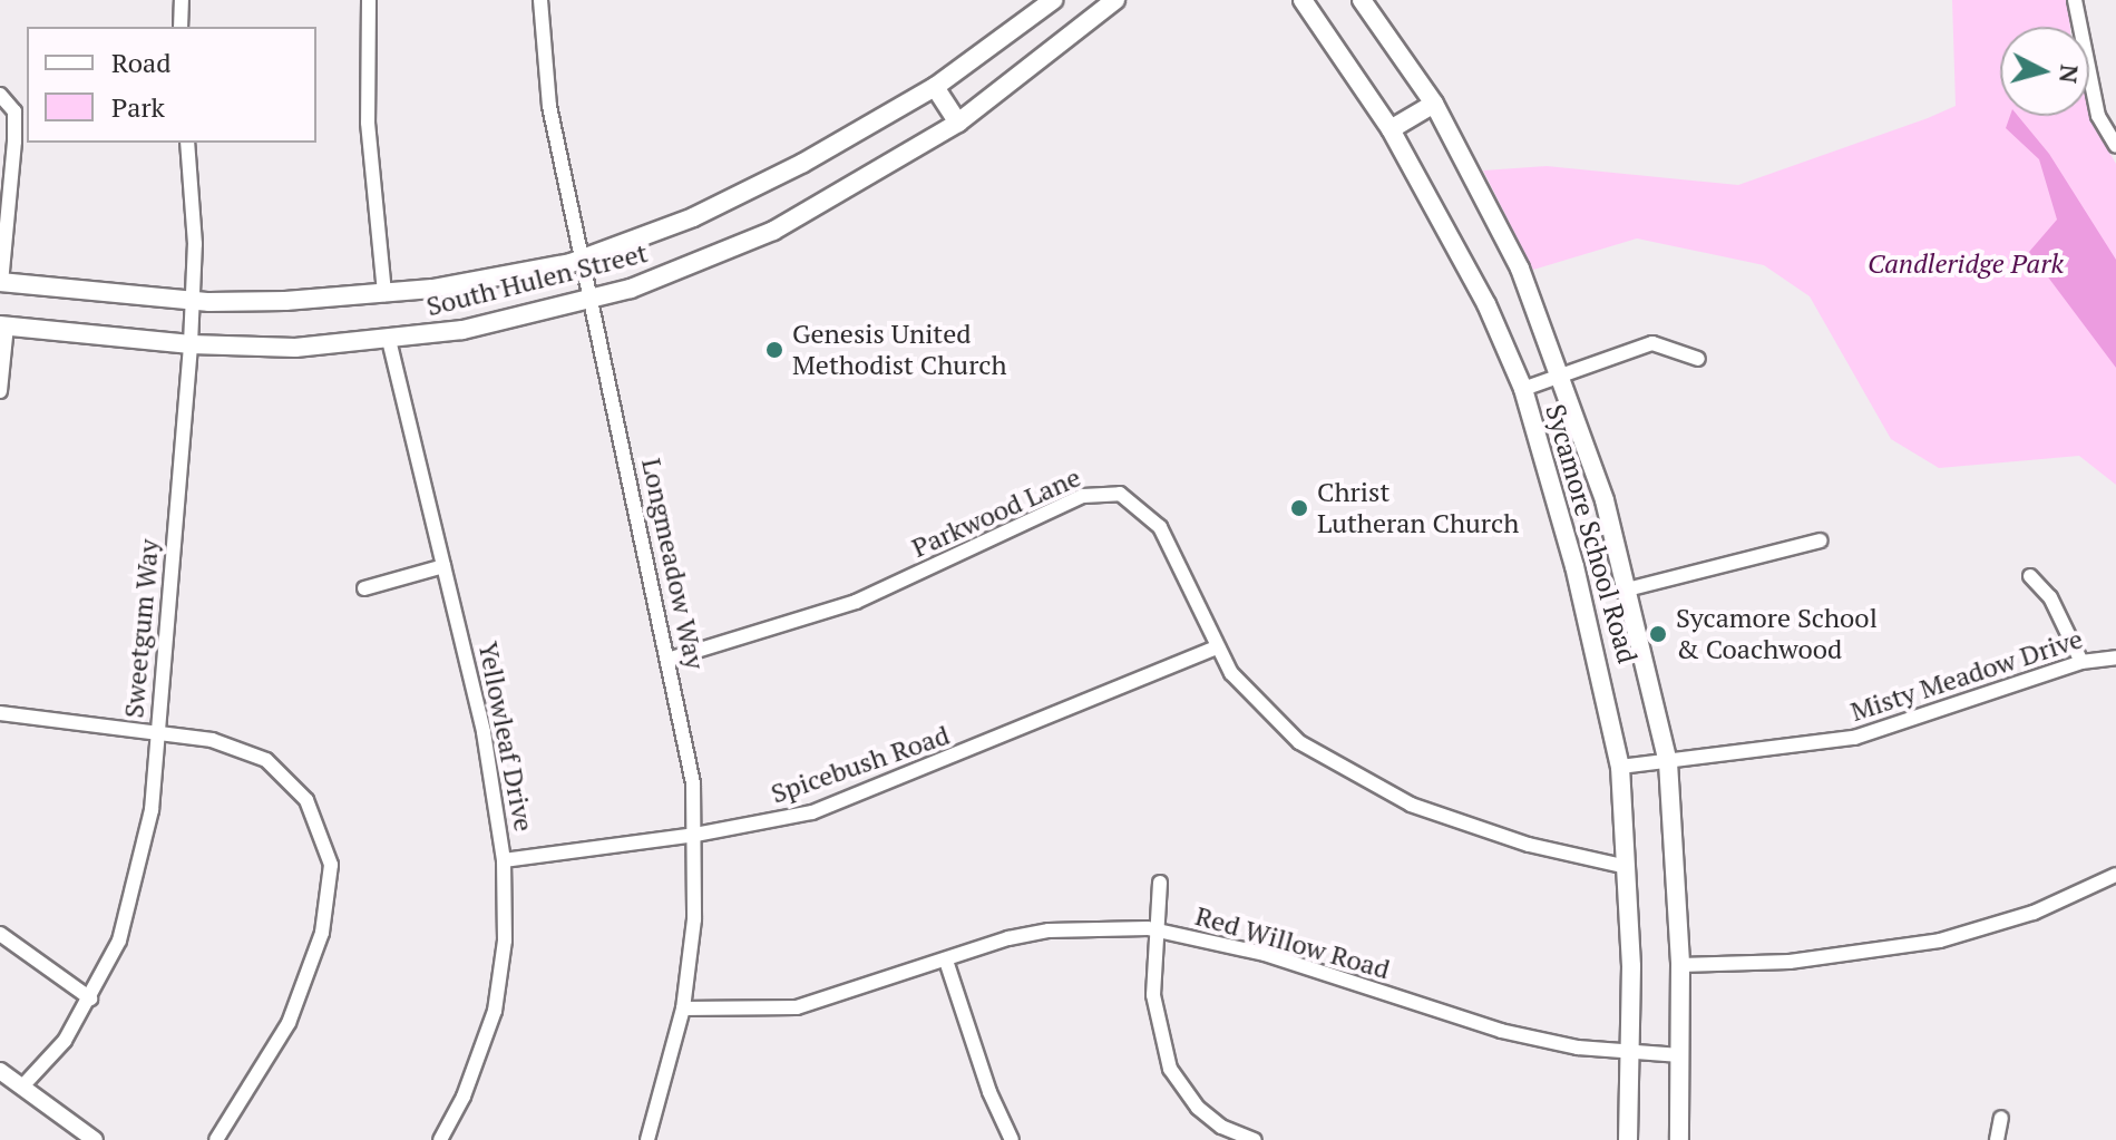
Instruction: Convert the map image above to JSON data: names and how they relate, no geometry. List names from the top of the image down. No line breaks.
{"streets":{"main road":["South Hulen Street","Sycamore School Road"],"street":["Parkwood Lane","Longmeadow Way","Sweetgum Way","Misty Meadow Drive","Yellowleaf Drive","Spicebush Road","Red Willow Road"]},"crossings":[["South Hulen Street","Longmeadow Way"],["South Hulen Street","Sweetgum Way"],["South Hulen Street","Yellowleaf Drive"],["Parkwood Lane","Sycamore School Road"],["Parkwood Lane","Longmeadow Way"],["Parkwood Lane","Spicebush Road"],["Sycamore School Road","Misty Meadow Drive"],["Sycamore School Road","Red Willow Road"],["Longmeadow Way","Spicebush Road"],["Longmeadow Way","Red Willow Road"],["Yellowleaf Drive","Spicebush Road"]],"parks":["Candleridge Park"],"places":["Genesis United Methodist Church","Christ Lutheran Church","Sycamore School & Coachwood"],"legend":["Road","Park"],"north":"right"}
